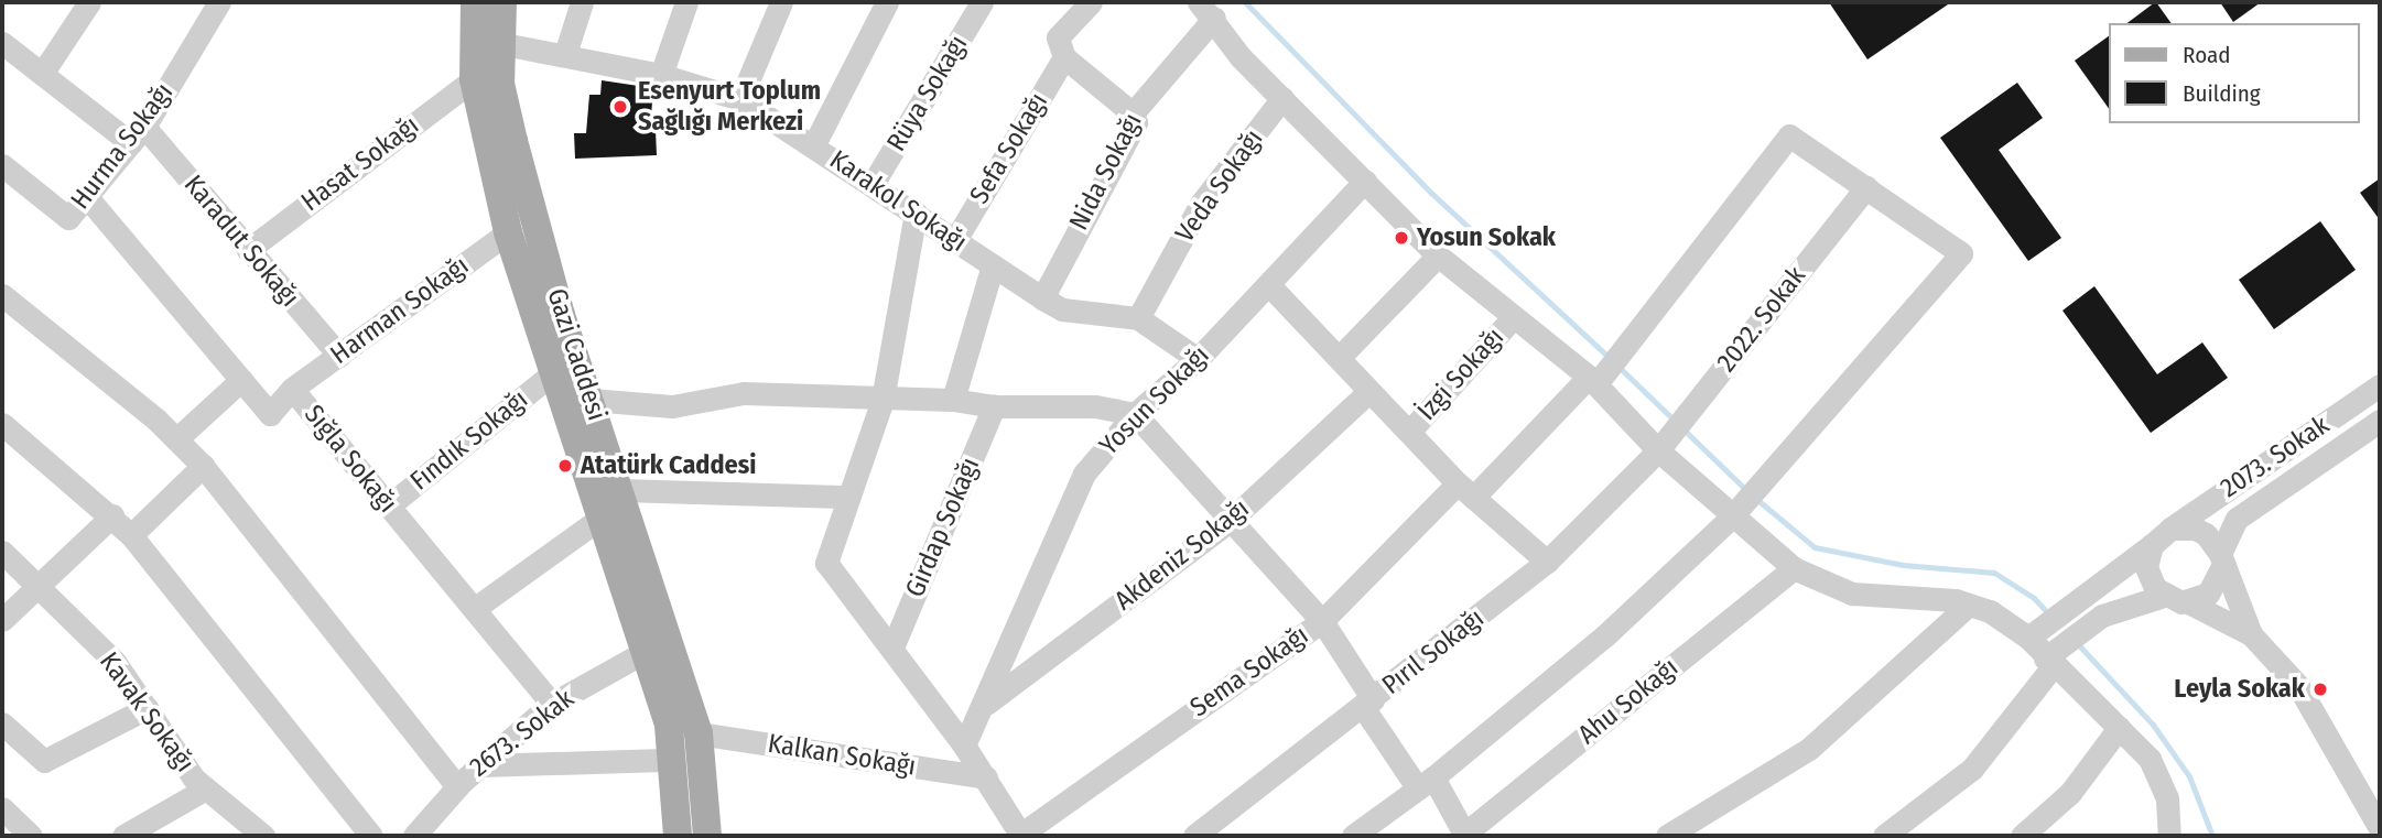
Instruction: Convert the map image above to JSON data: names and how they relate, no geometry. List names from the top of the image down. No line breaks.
{"streets":{"main road":["Gazi Caddesi"],"street":["Rüya Sokağı","Hurma Sokağı","Sefa Sokağı","Hasat Sokağı","Nida Sokağı","Veda Sokağı","Karakol Sokağı","Karadut Sokağı","Harman Sokağı","2022. Sokak","İzgi Sokağı","Yosun Sokağı","Fındık Sokağı","2073. Sokak","Sığla Sokağı","Girdap Sokağı","Akdeniz Sokağı","Pırıl Sokağı","Sema Sokağı","Ahu Sokağı","Kavak Sokağı","2673. Sokak","Kalkan Sokağı"]},"crossings":[["Rüya Sokağı","Karakol Sokağı"],["Hurma Sokağı","Karadut Sokağı"],["Hurma Sokağı","Sığla Sokağı"],["Sefa Sokağı","Karakol Sokağı"],["Hasat Sokağı","Karadut Sokağı"],["Hasat Sokağı","Gazi Caddesi"],["Nida Sokağı","Karakol Sokağı"],["Veda Sokağı","Karakol Sokağı"],["Karakol Sokağı","Gazi Caddesi"],["Karakol Sokağı","Yosun Sokağı"],["Karadut Sokağı","Harman Sokağı"],["Harman Sokağı","Gazi Caddesi"],["Harman Sokağı","Sığla Sokağı"],["2022. Sokak","Pırıl Sokağı"],["2022. Sokak","Sema Sokağı"],["Gazi Caddesi","Fındık Sokağı"],["Gazi Caddesi","2673. Sokak"],["Gazi Caddesi","Kalkan Sokağı"],["Yosun Sokağı","Akdeniz Sokağı"],["Fındık Sokağı","Sığla Sokağı"],["Sığla Sokağı","2673. Sokak"]],"places":["Esenyurt Toplum Sağlığı Merkezi","Yosun Sokak","Atatürk Caddesi","Leyla Sokak"],"legend":["Road","Building"]}
